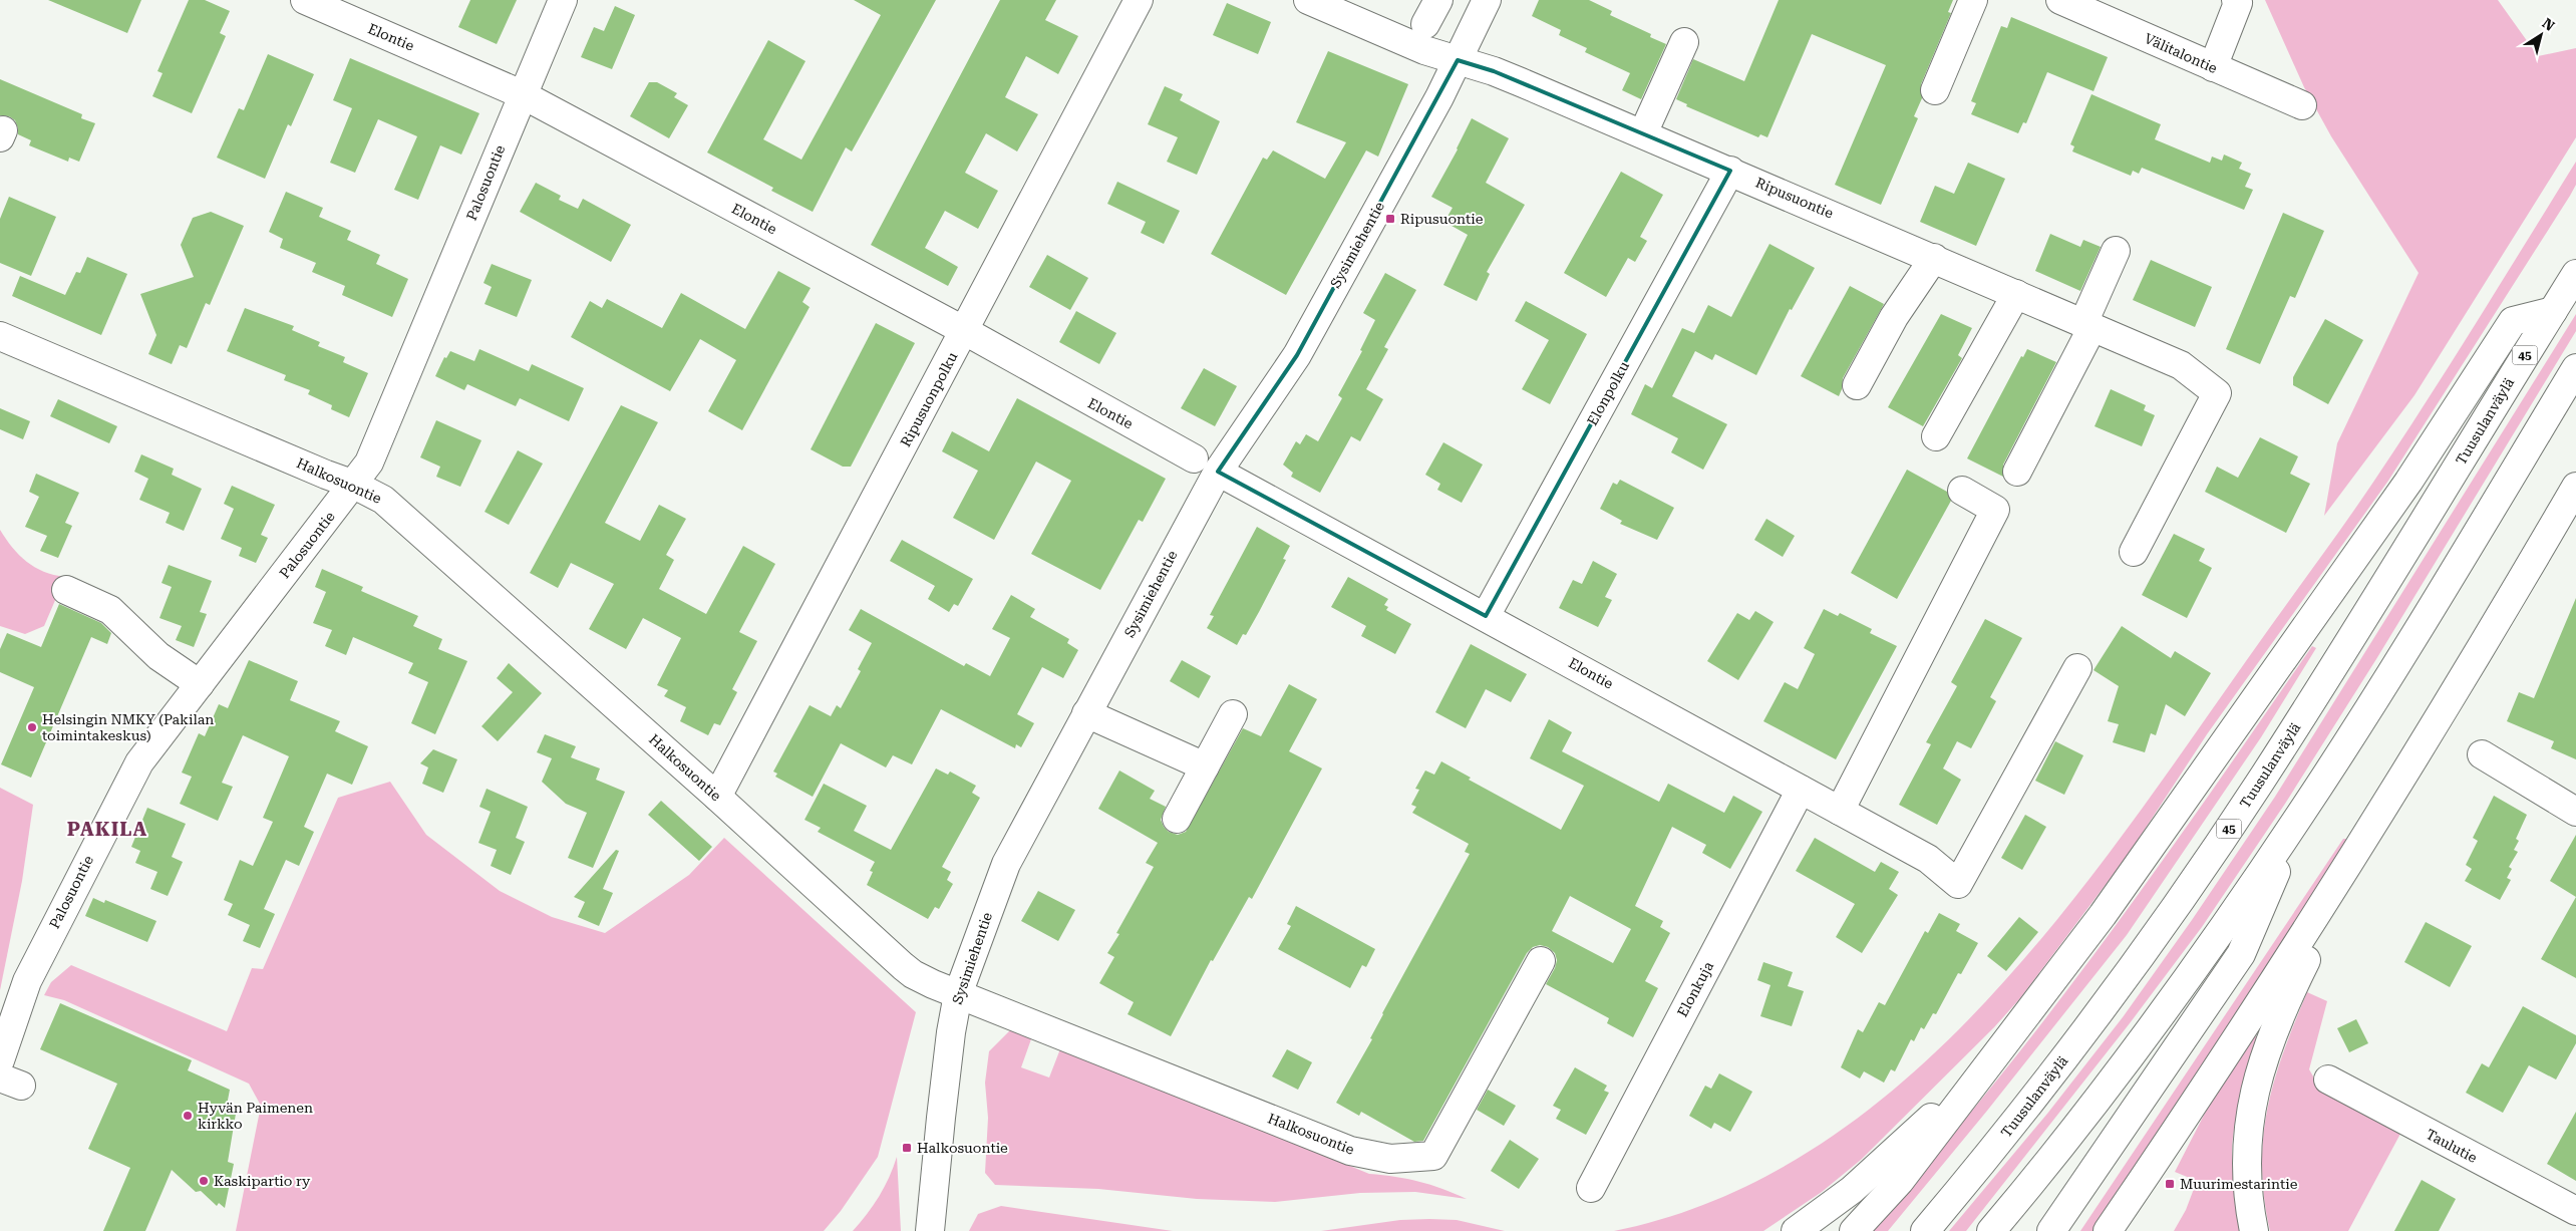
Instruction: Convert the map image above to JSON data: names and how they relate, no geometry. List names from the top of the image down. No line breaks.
{"streets":{"main road":["Elontie","Välitalontie","Palosuontie","Ripusuontie","Sysimiehentie","45","Elonpolku","Ripusuonpolku","Tuusulanväylä","Halkosuontie","Elonkuja","Taulutie"]},"crossings":[["Elontie","Palosuontie"],["Elontie","Sysimiehentie"],["Elontie","Elonpolku"],["Elontie","Ripusuonpolku"],["Elontie","Elonkuja"],["Palosuontie","Halkosuontie"],["Ripusuontie","Sysimiehentie"],["Ripusuontie","Elonpolku"],["Sysimiehentie","Halkosuontie"],["Ripusuonpolku","Halkosuontie"]],"districts":["PAKILA"],"places":{"transit":["Ripusuontie","Halkosuontie","Muurimestarintie"],"other":["Helsingin NMKY (Pakilan toimintakeskus)","Hyvän Paimenen kirkko","Kaskipartio ry"]},"north":"top right"}
